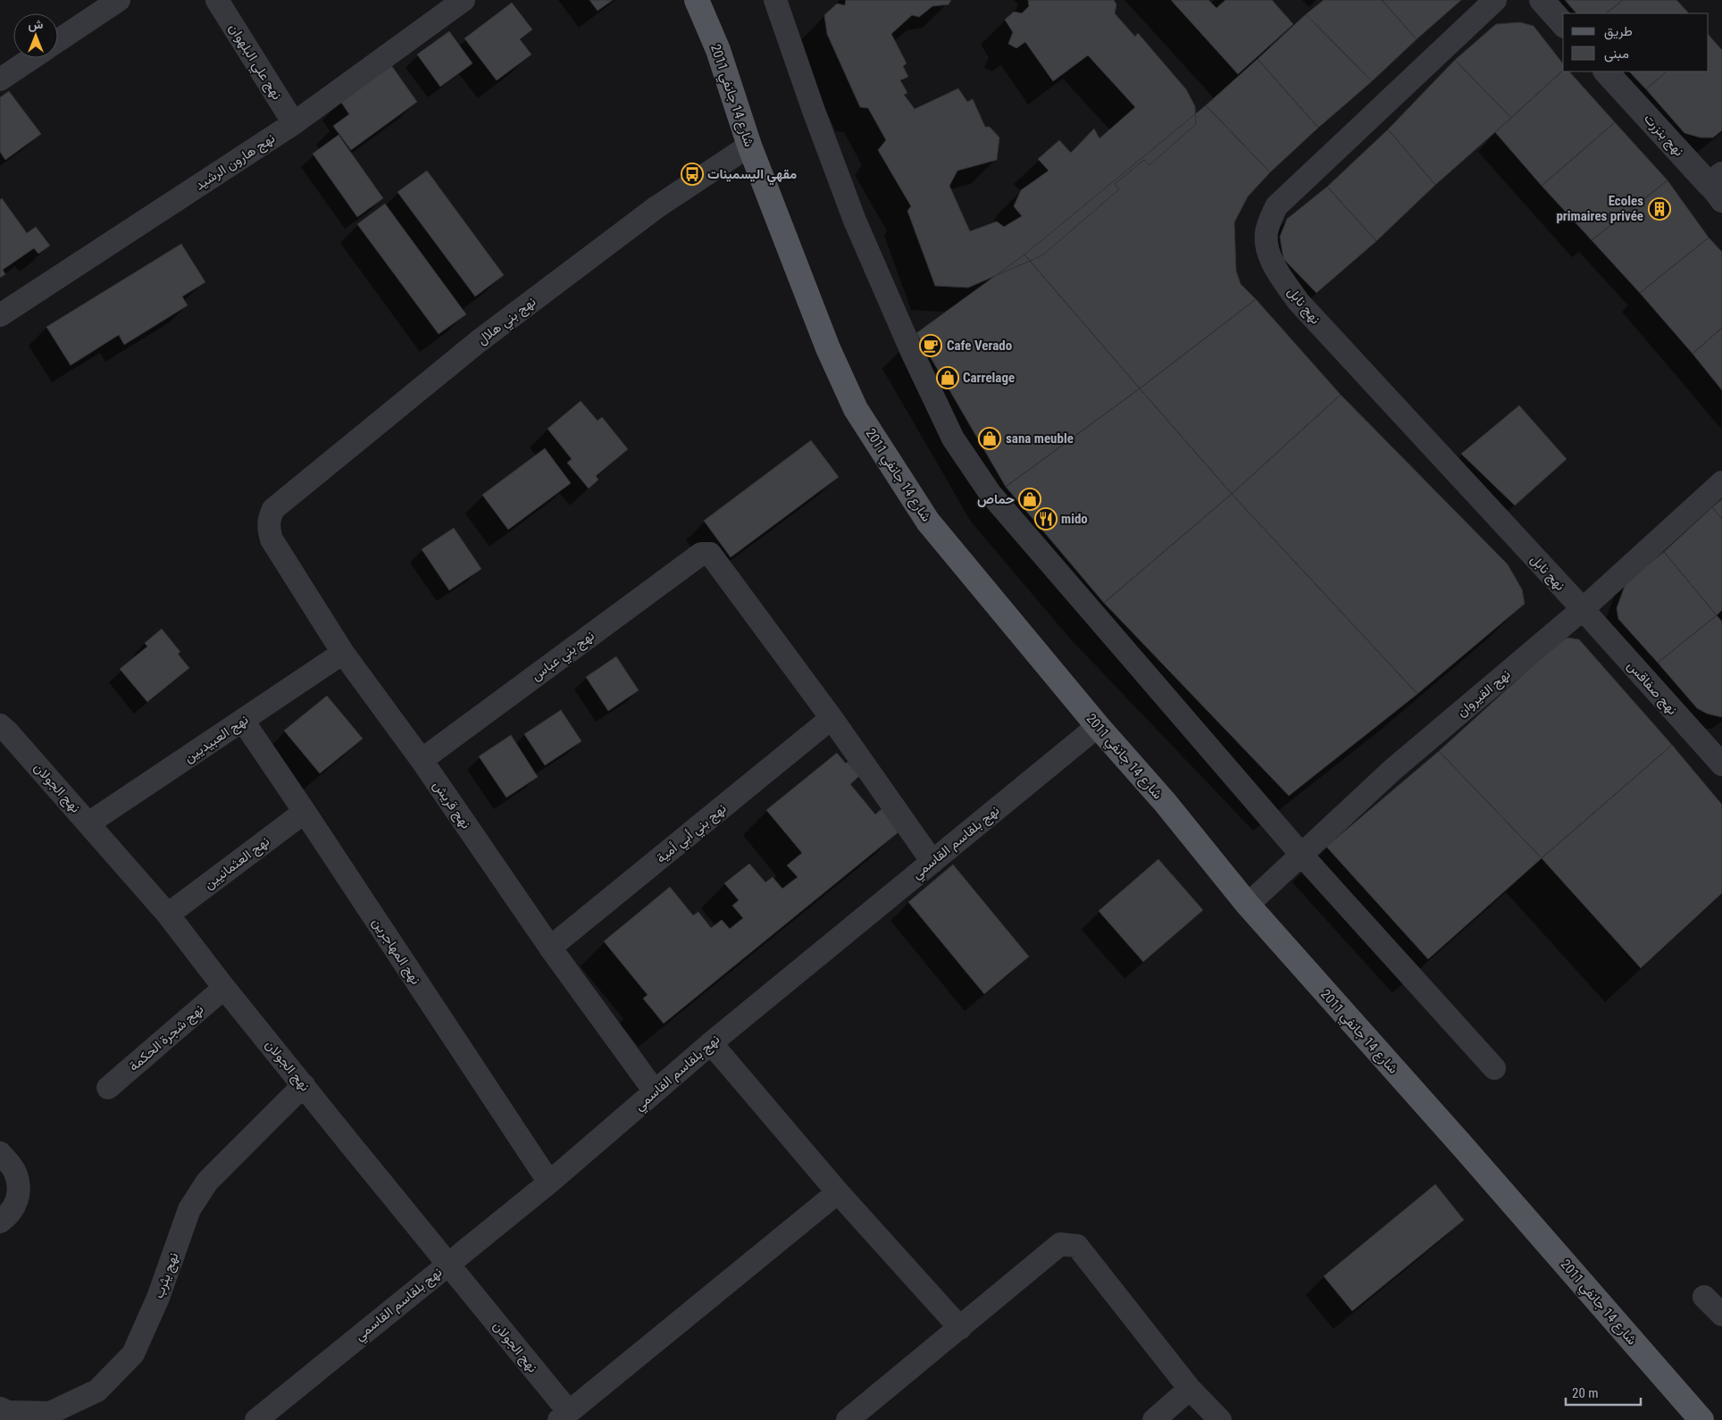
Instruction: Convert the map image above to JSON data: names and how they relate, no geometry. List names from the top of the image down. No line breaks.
{"streets":{"main road":["شارع 14 جانفي 2011"],"street":["نهج علي البلهوان","نهج بنزرت","نهج هارون الرشيد","نهج نابل","نهج بني هلال","نهج بني عباس","نهج صفاقس","نهج القيروان","نهج العبيديين","نهج الجولان","نهج قريش","نهج بني أبي أمية","نهج بلقاسم القاسمي","نهج العثمانيين","نهج المهاجرين","نهج شجرة الحكمة","نهج يثرب"]},"crossings":[["نهج علي البلهوان","نهج هارون الرشيد"],["شارع 14 جانفي 2011","نهج بني هلال"],["شارع 14 جانفي 2011","نهج القيروان"],["شارع 14 جانفي 2011","نهج بلقاسم القاسمي"],["نهج نابل","نهج صفاقس"],["نهج نابل","نهج القيروان"],["نهج بني هلال","نهج قريش"],["نهج بني عباس","نهج قريش"],["نهج بني عباس","نهج بني أبي أمية"],["نهج صفاقس","نهج القيروان"],["نهج العبيديين","نهج الجولان"],["نهج العبيديين","نهج قريش"],["نهج العبيديين","نهج المهاجرين"],["نهج الجولان","نهج بلقاسم القاسمي"],["نهج الجولان","نهج العثمانيين"],["نهج الجولان","نهج شجرة الحكمة"],["نهج الجولان","نهج يثرب"],["نهج قريش","نهج بني أبي أمية"],["نهج قريش","نهج بلقاسم القاسمي"],["نهج بلقاسم القاسمي","نهج المهاجرين"],["نهج العثمانيين","نهج المهاجرين"]],"places":{"bus stop":["مقهي اليسمينات"],"building":["Ecoles primaires privée"],"cafe":["Cafe Verado"],"shop":["Carrelage","sana meuble","حماص"],"restaurant":["mido"]},"legend":["طريق","مبنى"],"scale_bar":"20 m","north":"top"}
